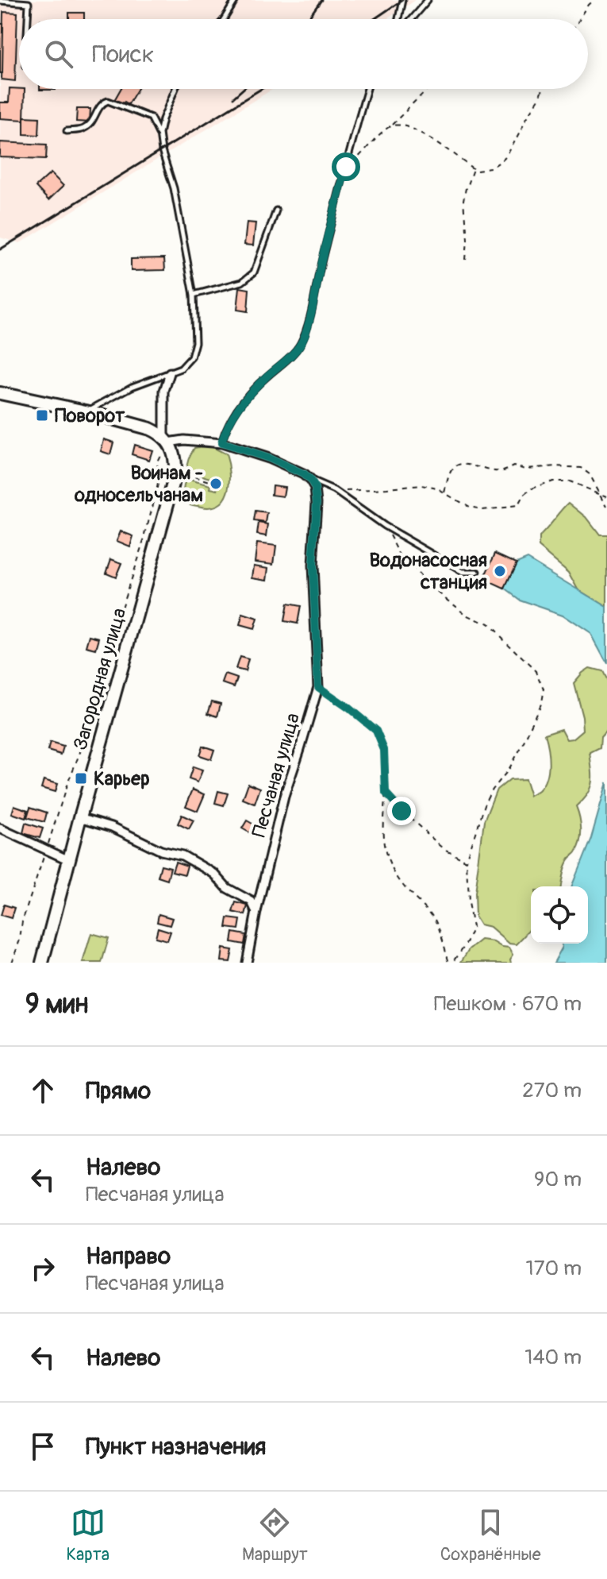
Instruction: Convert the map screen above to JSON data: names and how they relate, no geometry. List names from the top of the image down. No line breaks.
{"streets":{"street":["Загородная улица","Песчаная улица"]},"places":{"transit":["Поворот","Карьер"],"other":["Воинам - односельчанам","Водонасосная станция"]},"page":{"search":"Поиск","heading":["9 мин","Пешком · 670 m"],"list":[["Прямо","270 m"],["Налево","Песчаная улица","90 m"],["Направо","Песчаная улица","170 m"],["Налево","140 m"],"Пункт назначения"],"nav":["Карта","Маршрут","Сохранённые"]}}
